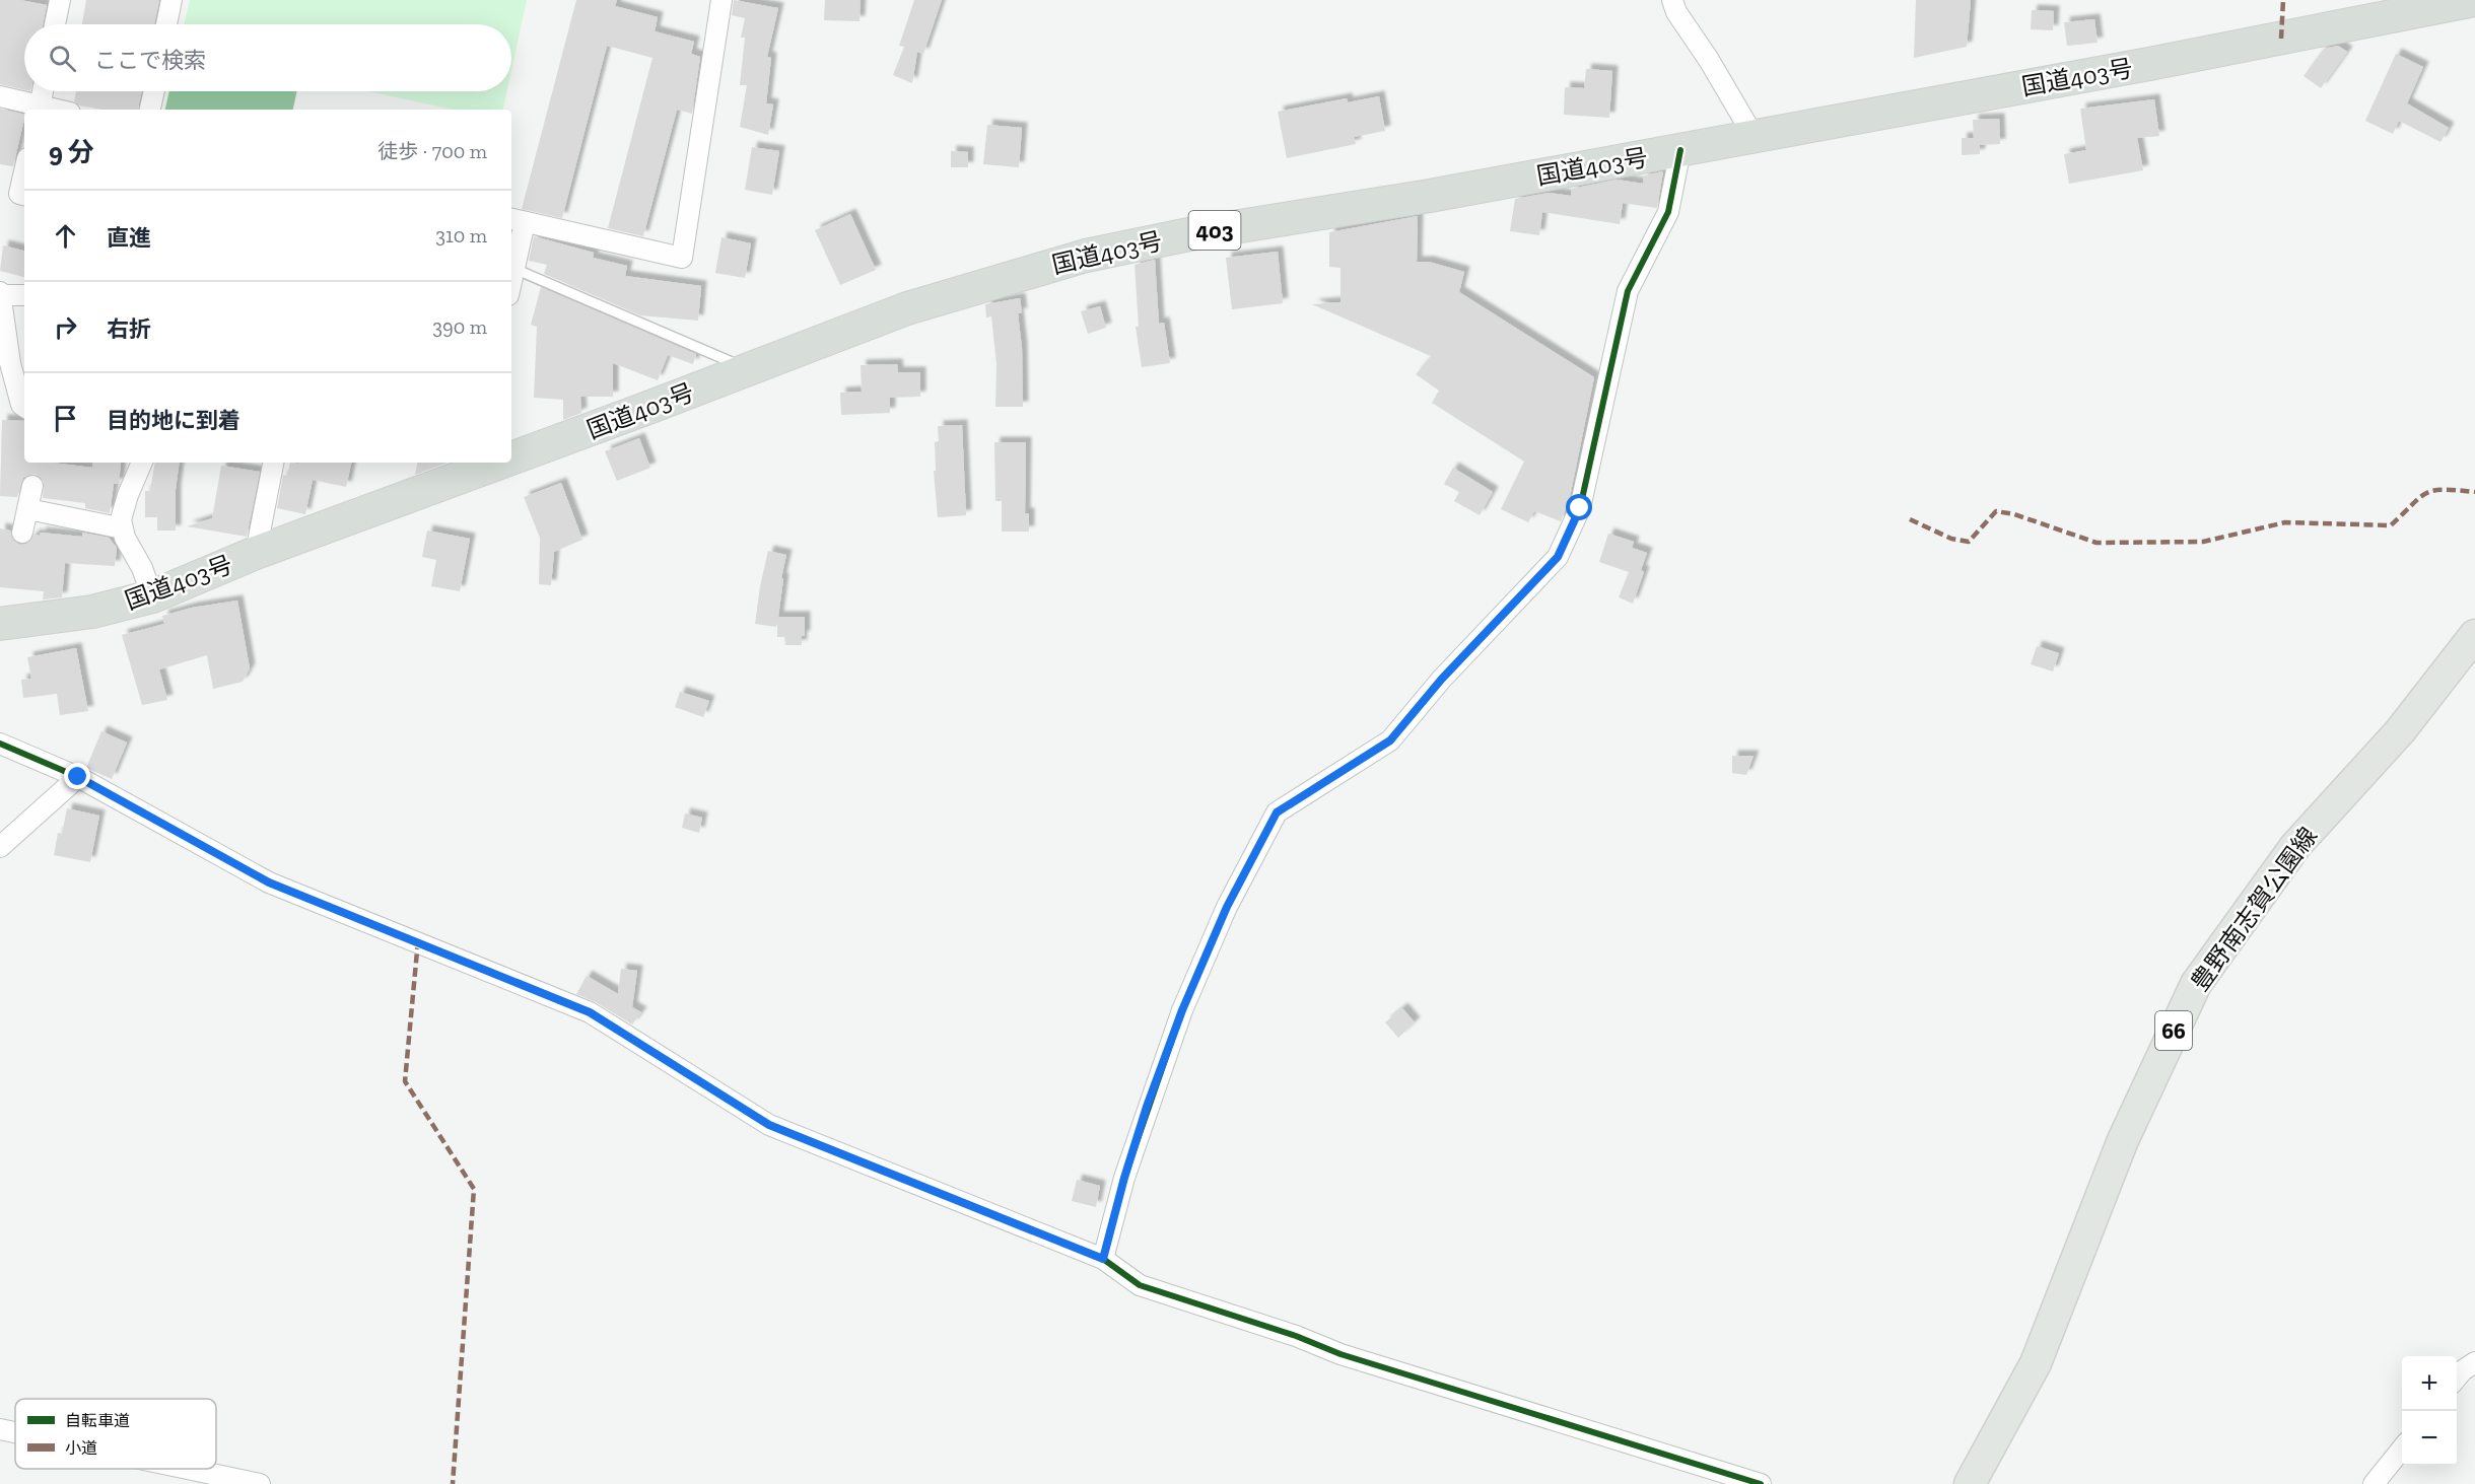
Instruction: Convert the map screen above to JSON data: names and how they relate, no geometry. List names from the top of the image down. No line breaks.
{"streets":{"highway":["国道403号","403"],"main road":["豊野南志賀公園線","66"]},"legend":["自転車道","小道"],"page":{"search":"ここで検索","heading":["9 分","徒歩 · 700 m"],"list":[["直進","310 m"],["右折","390 m"],"目的地に到着"],"map_buttons":["+","−"]}}
